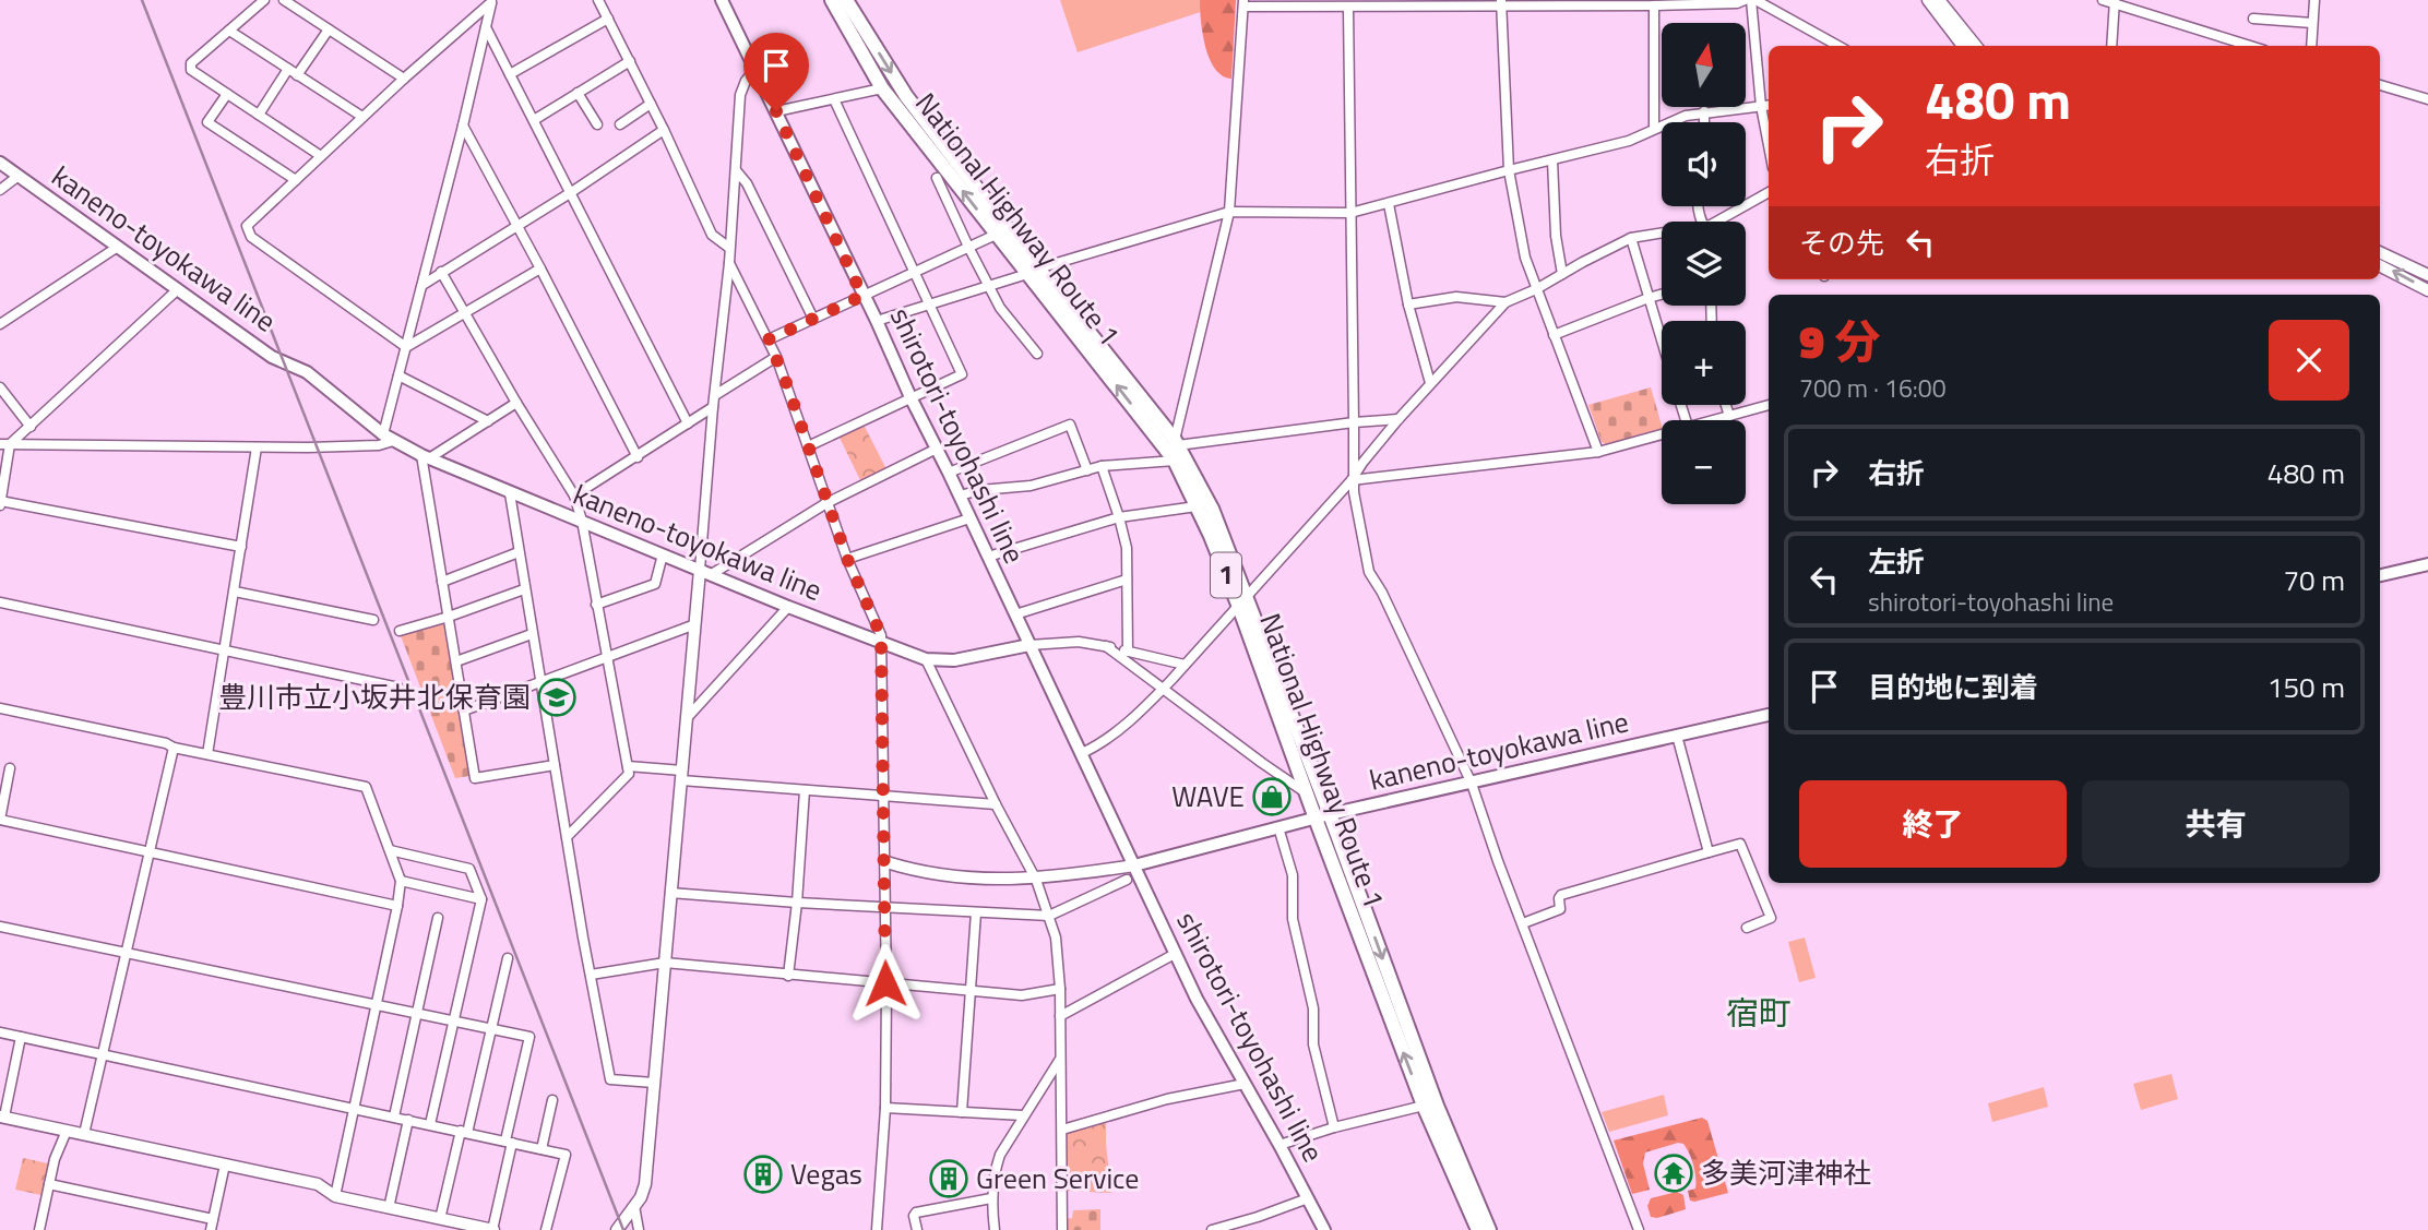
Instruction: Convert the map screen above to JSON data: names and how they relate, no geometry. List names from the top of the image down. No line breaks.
{"streets":{"highway":["National Highway Route 1","1"],"main road":["kaneno-toyokawa line","shirotori-toyohashi line"]},"crossings":[["National Highway Route 1","kaneno-toyokawa line"],["kaneno-toyokawa line","shirotori-toyohashi line"]],"districts":["宿町"],"places":{"school or university":["豊川市立小坂井北保育園"],"shop":["WAVE"],"temple":["多美河津神社"],"building":["Vegas","Green Service"]},"north":"top","page":{"map_buttons":["+","−"],"turn":["480 m","右折"],"then":"その先","heading":["9 分","700 m · 16:00"],"list":[{"name":"右折","value":"480 m"},{"name":"左折","note":"shirotori-toyohashi line","value":"70 m"},{"name":"目的地に到着","value":"150 m"}],"buttons":["終了","共有"]}}
